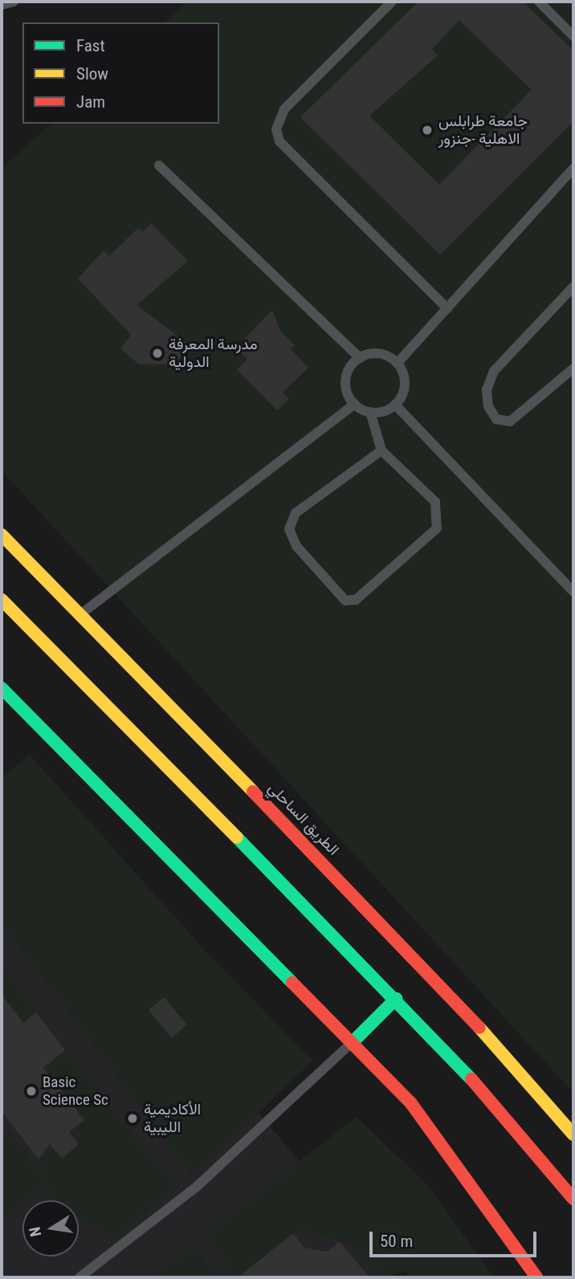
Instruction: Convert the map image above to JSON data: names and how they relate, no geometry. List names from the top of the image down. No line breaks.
{"streets":{"main road":["الطريق الساحلي"]},"places":["جامعة طرابلس الاهلية -جنزور","مدرسة المعرفة الدولية","Basic Science Sc","الأكاديمية الليبية"],"legend":["Fast","Slow","Jam"],"scale_bar":"50 m","north":"left"}
